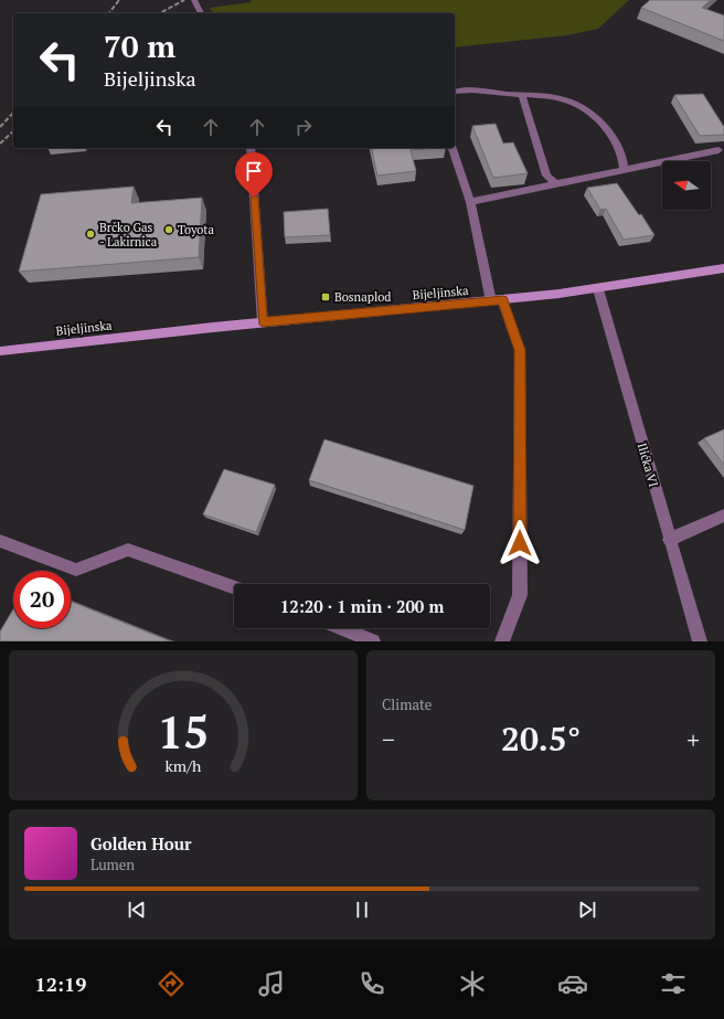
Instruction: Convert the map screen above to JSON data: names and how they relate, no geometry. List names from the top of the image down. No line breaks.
{"streets":{"main road":["Bijeljinska"],"street":["Ilićka VI"]},"crossings":[["Bijeljinska","Ilićka VI"]],"places":{"other":["Toyota","Brčko Gas - Lakirnica"],"transit":["Bosnaplod"]},"north":"left","page":{"turn":["70 m","Bijeljinska"],"limit":"20","trip":"12:20 · 1 min · 200 m","tile":"Climate","heat":["−","20.5°","+"],"song":["Golden Hour","Lumen"],"tabs":"12:19","gauge":["15","km/h"]}}
